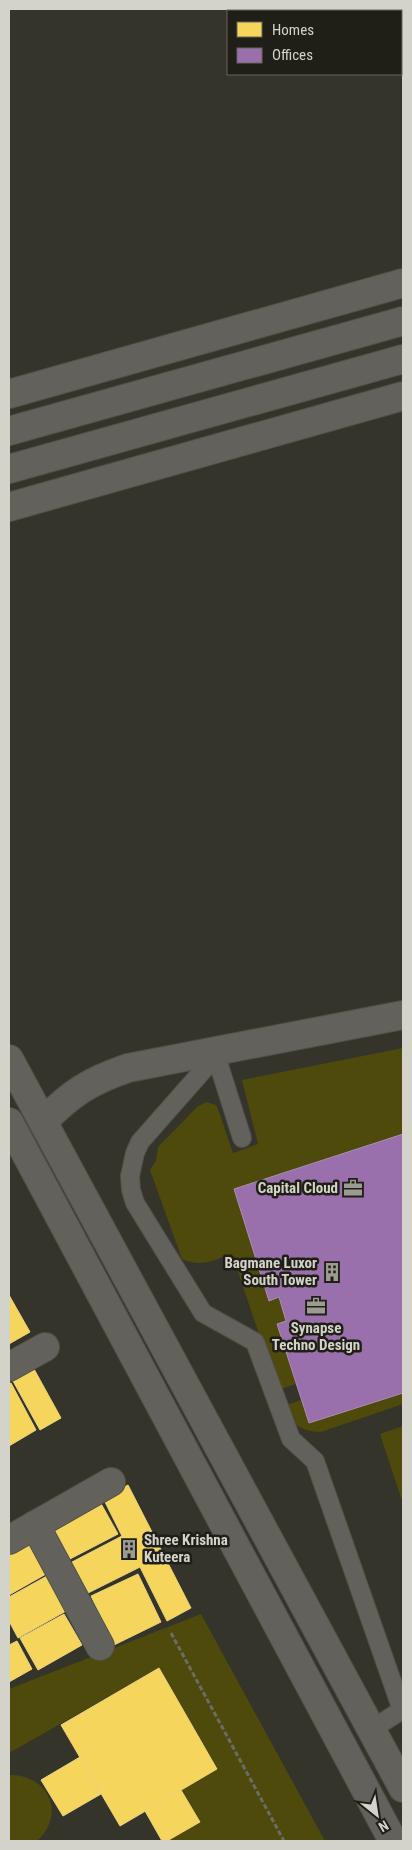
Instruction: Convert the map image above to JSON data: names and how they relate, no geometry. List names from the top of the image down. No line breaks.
{"places":{"office":["Capital Cloud","Synapse Techno Design"],"building":["Bagmane Luxor South Tower","Shree Krishna Kuteera"]},"legend":["Homes","Offices"],"north":"bottom right"}
